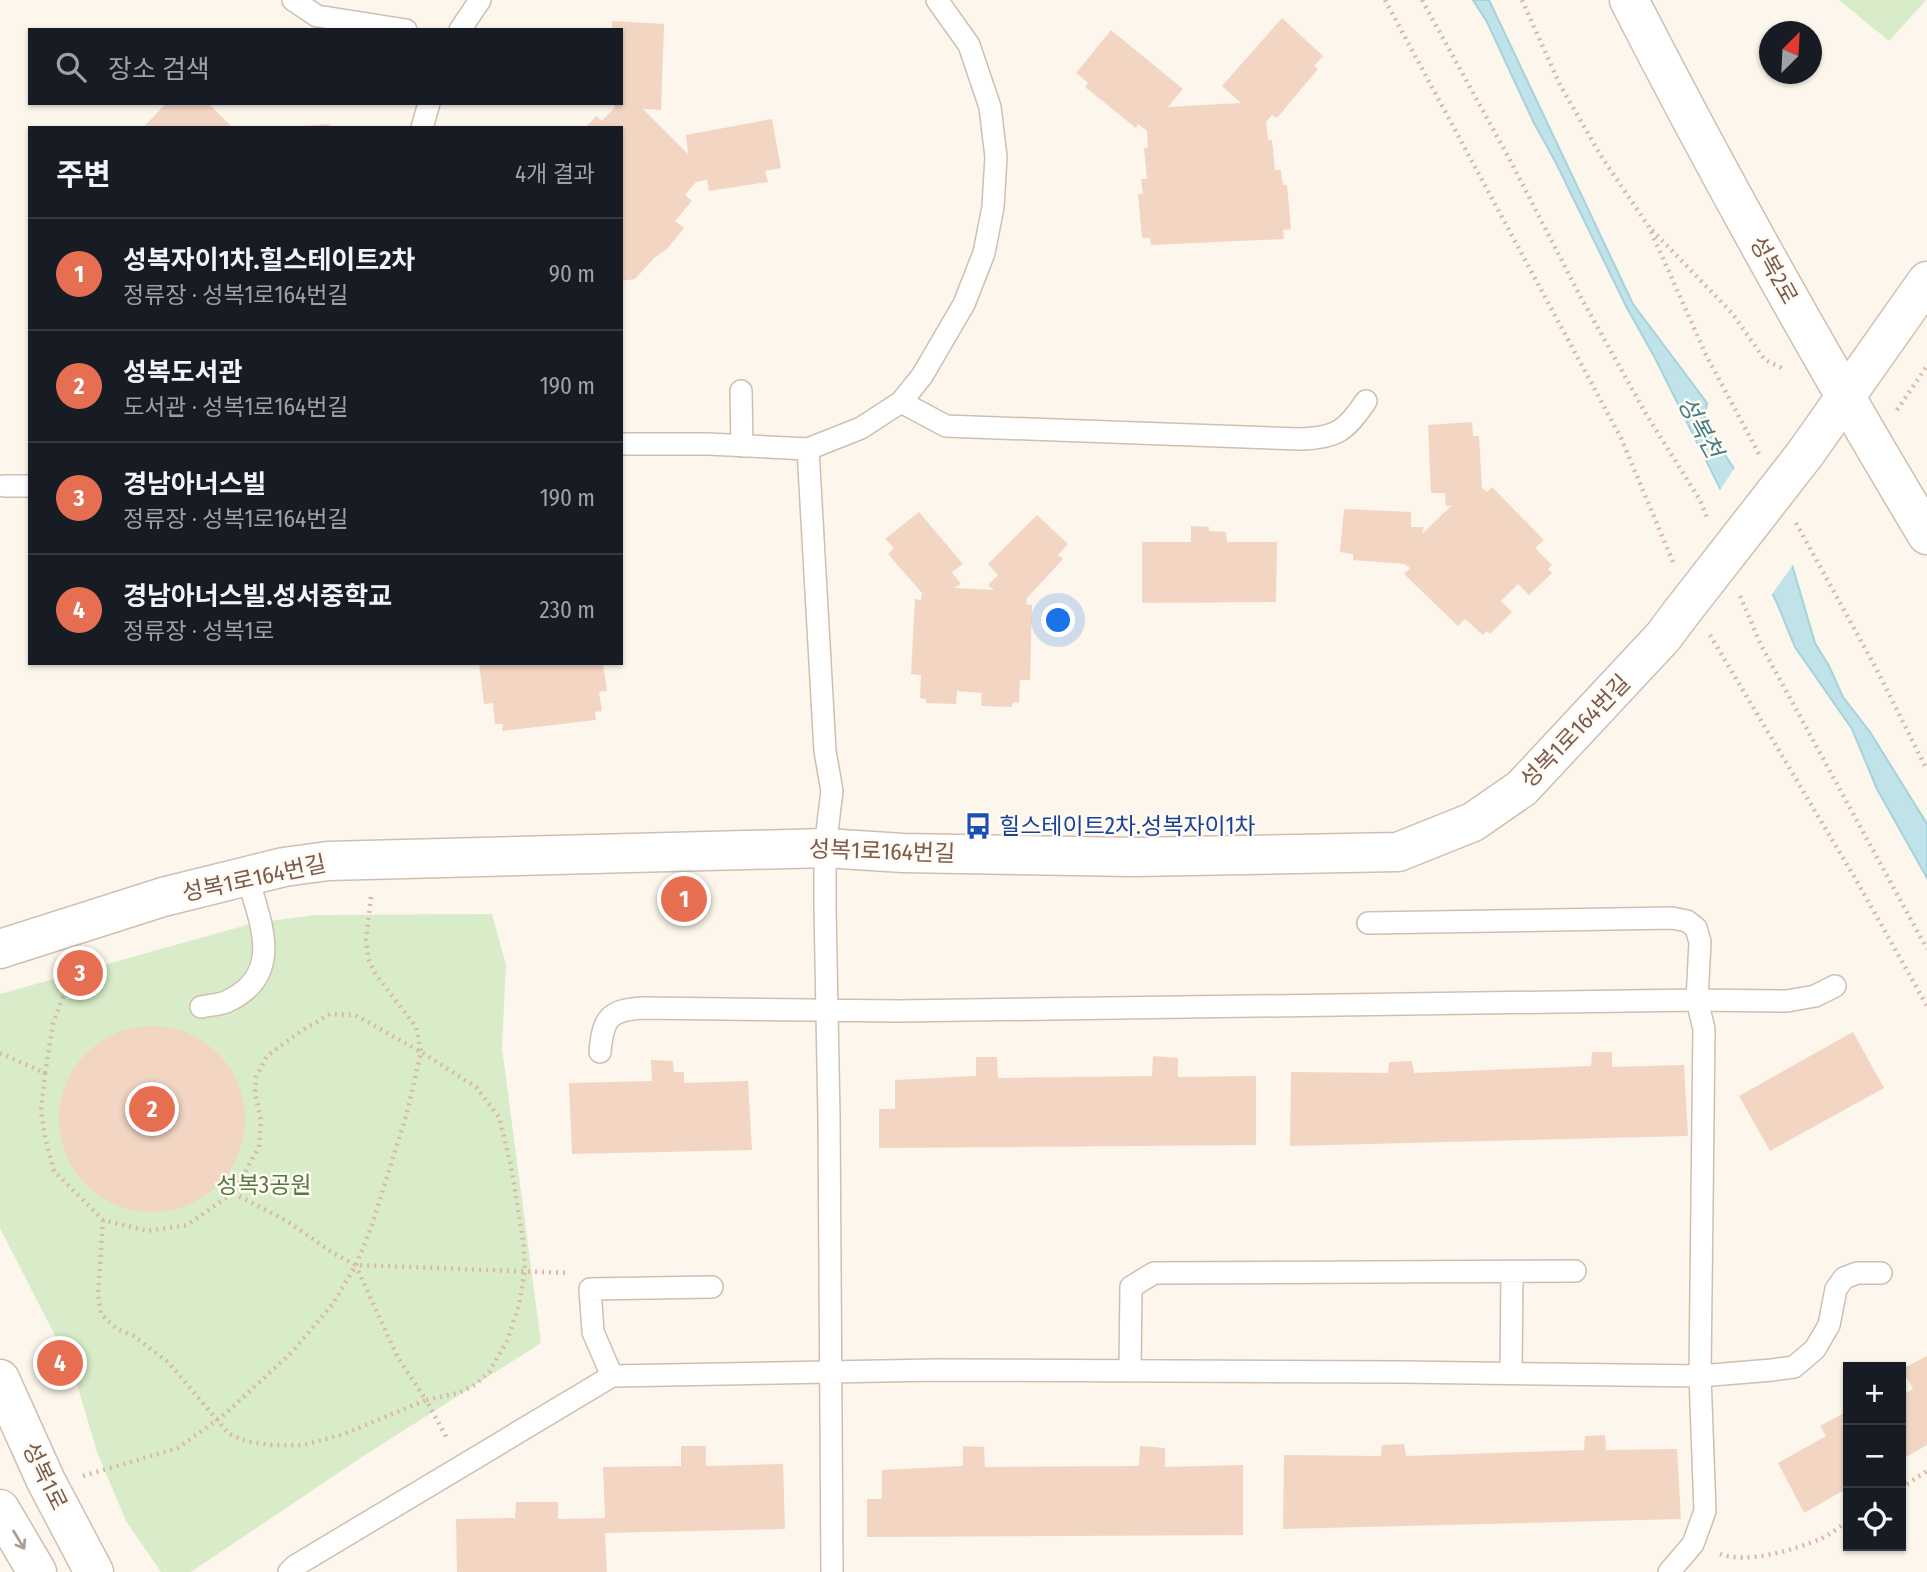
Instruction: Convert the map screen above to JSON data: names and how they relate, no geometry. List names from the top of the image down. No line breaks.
{"streets":{"street":["성복2로","성복1로164번길","성복1로"]},"crossings":[["성복2로","성복1로164번길"]],"water":["성복천"],"parks":["성복3공원"],"places":{"bus stop":["힐스테이트2차.성복자이1차"]},"north":"top right","page":{"search":"장소 검색","heading":["주변","4개 결과"],"list":[{"mark":"1","name":"성복자이1차.힐스테이트2차","note":"정류장 · 성복1로164번길","value":"90 m"},{"mark":"2","name":"성복도서관","note":"도서관 · 성복1로164번길","value":"190 m"},{"mark":"3","name":"경남아너스빌","note":"정류장 · 성복1로164번길","value":"190 m"},{"mark":"4","name":"경남아너스빌.성서중학교","note":"정류장 · 성복1로","value":"230 m"}],"pins":["1","3","2","4"],"map_buttons":["+","−"]}}
